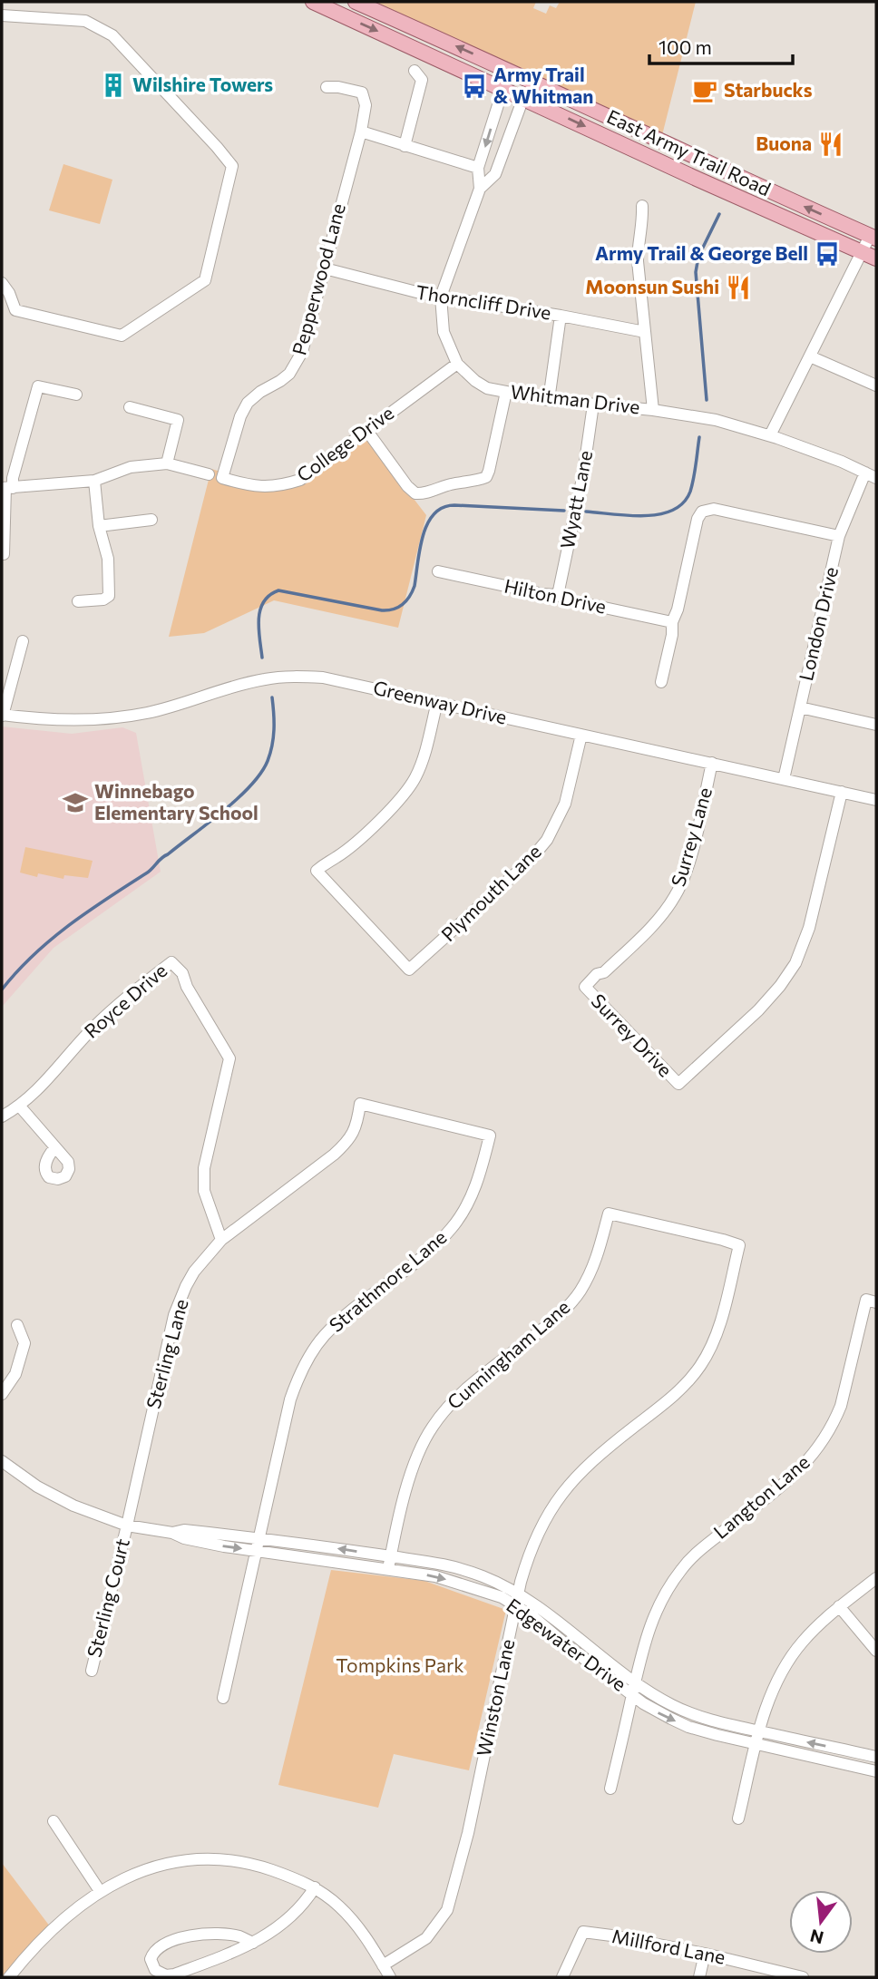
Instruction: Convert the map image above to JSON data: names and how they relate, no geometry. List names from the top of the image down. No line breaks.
{"streets":{"main road":["East Army Trail Road"],"street":["Pepperwood Lane","Thorncliff Drive","Whitman Drive","College Drive","Wyatt Lane","Hilton Drive","London Drive","Greenway Drive","Surrey Lane","Plymouth Lane","Royce Drive","Surrey Drive","Strathmore Lane","Sterling Lane","Cunningham Lane","Langton Lane","Sterling Court","Edgewater Drive","Winston Lane","Millford Lane"]},"crossings":[["East Army Trail Road","Whitman Drive"],["Pepperwood Lane","Thorncliff Drive"],["Pepperwood Lane","College Drive"],["Thorncliff Drive","Whitman Drive"],["Whitman Drive","College Drive"],["Whitman Drive","Wyatt Lane"],["Whitman Drive","London Drive"],["Wyatt Lane","Hilton Drive"],["London Drive","Greenway Drive"],["Greenway Drive","Surrey Lane"],["Greenway Drive","Plymouth Lane"],["Greenway Drive","Surrey Drive"],["Surrey Lane","Surrey Drive"],["Royce Drive","Sterling Lane"],["Strathmore Lane","Sterling Lane"],["Strathmore Lane","Edgewater Drive"],["Sterling Lane","Sterling Court"],["Sterling Lane","Edgewater Drive"],["Cunningham Lane","Edgewater Drive"],["Cunningham Lane","Winston Lane"],["Langton Lane","Edgewater Drive"],["Sterling Court","Edgewater Drive"],["Edgewater Drive","Winston Lane"]],"parks":["Tompkins Park"],"places":{"building":["Wilshire Towers"],"bus stop":["Army Trail & Whitman","Army Trail & George Bell"],"cafe":["Starbucks"],"restaurant":["Buona","Moonsun Sushi"],"school or university":["Winnebago Elementary School"]},"scale_bar":"100 m","north":"bottom"}
